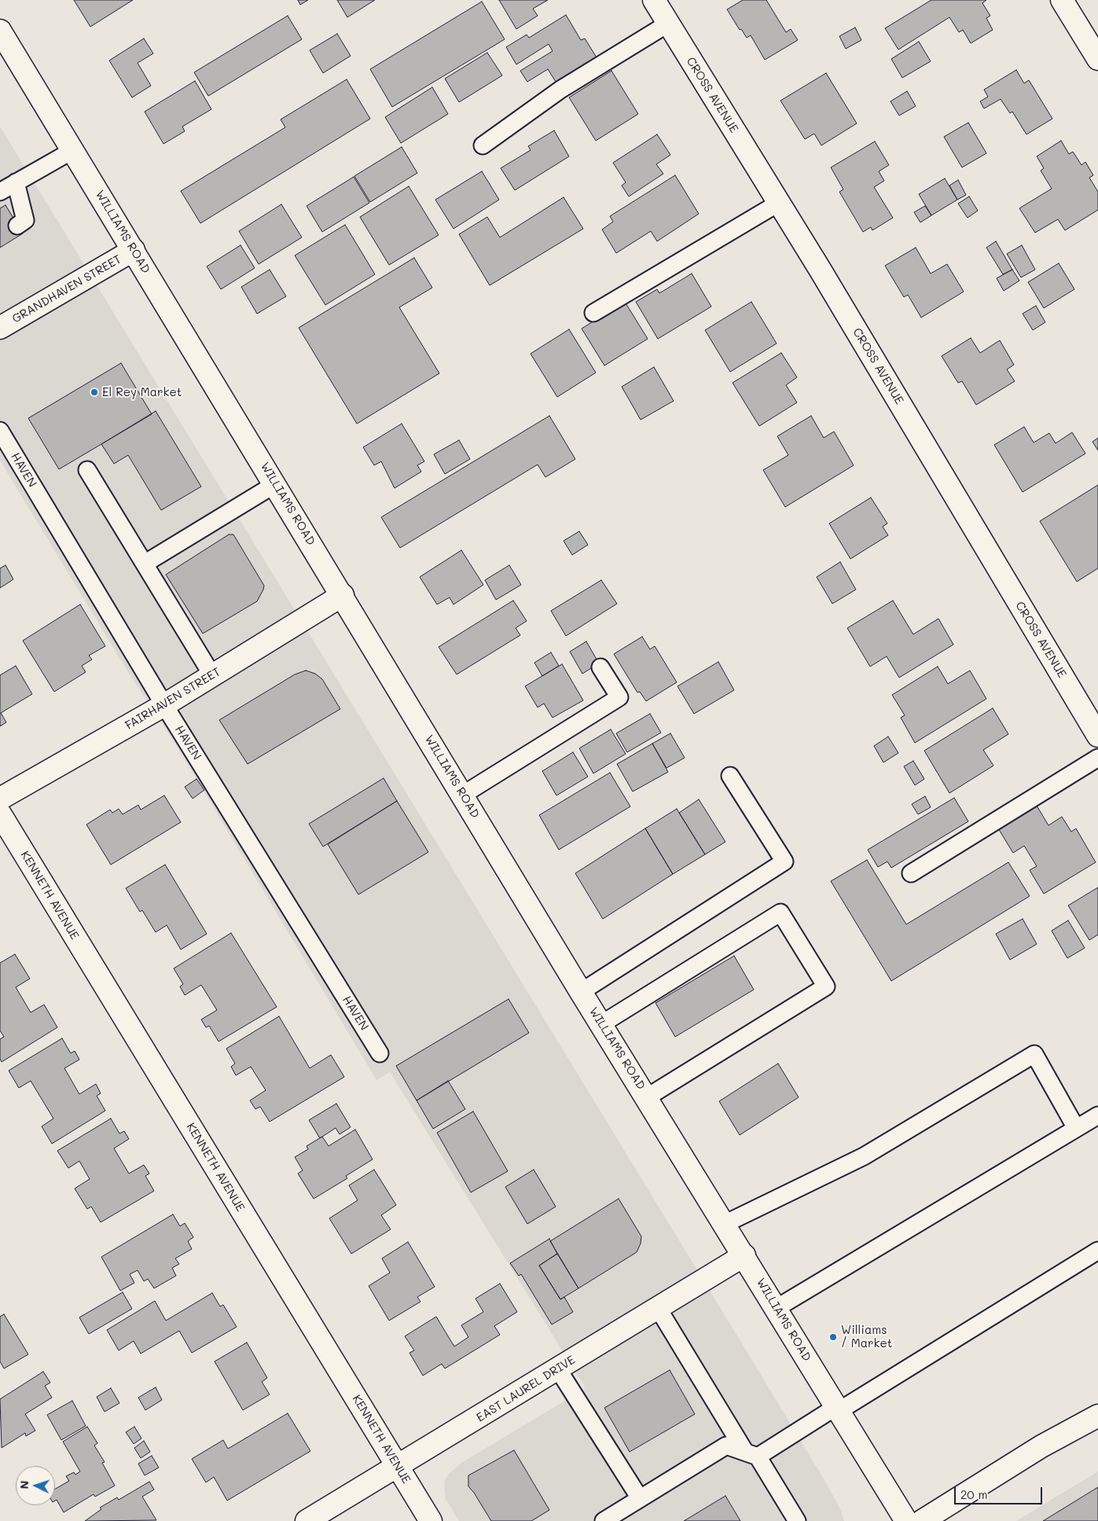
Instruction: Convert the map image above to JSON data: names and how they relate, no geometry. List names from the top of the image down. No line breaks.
{"streets":{"street":["CROSS AVENUE","WILLIAMS ROAD","GRANDHAVEN STREET","FAIRHAVEN STREET","KENNETH AVENUE","EAST LAUREL DRIVE"],"lane":["HAVEN"]},"crossings":[["WILLIAMS ROAD","GRANDHAVEN STREET"],["WILLIAMS ROAD","FAIRHAVEN STREET"],["WILLIAMS ROAD","EAST LAUREL DRIVE"],["HAVEN","FAIRHAVEN STREET"],["KENNETH AVENUE","EAST LAUREL DRIVE"]],"places":["El Rey Market","Williams / Market"],"scale_bar":"20 m","north":"left"}
